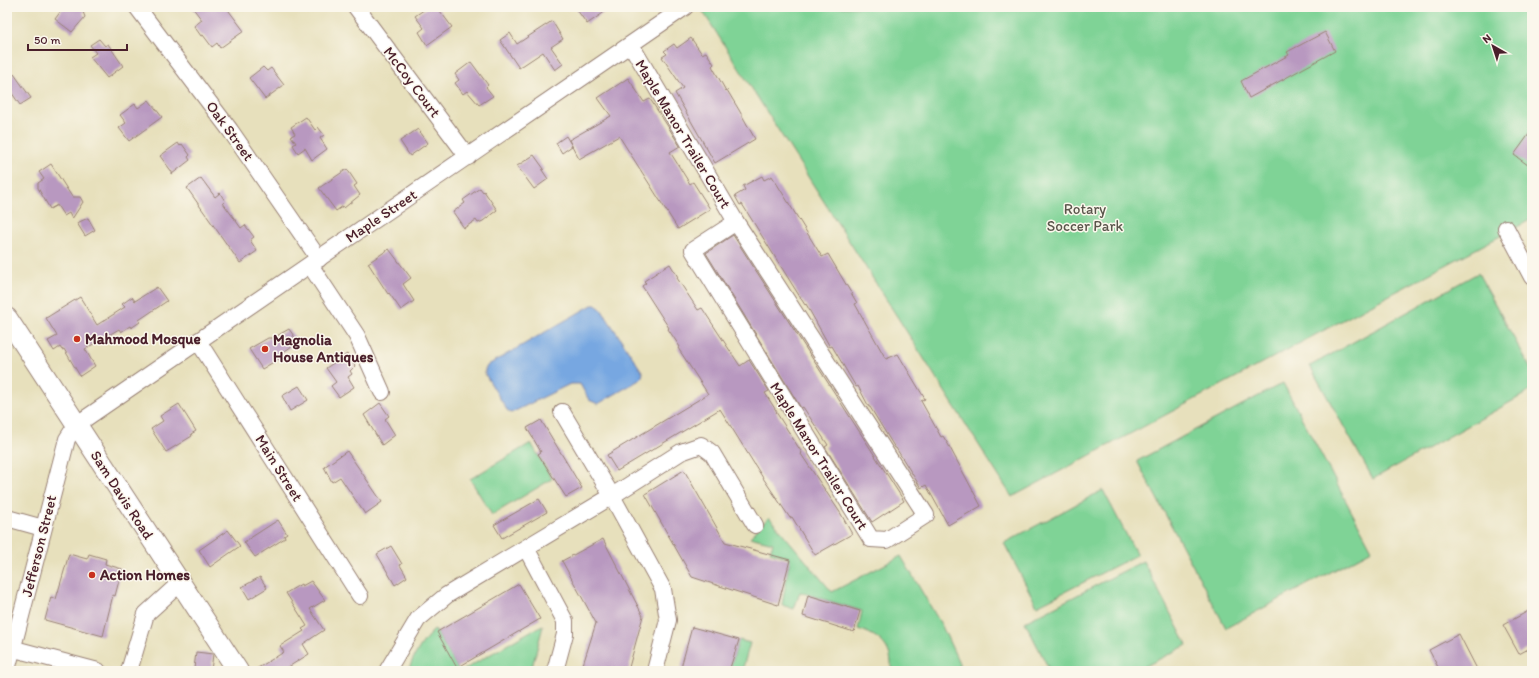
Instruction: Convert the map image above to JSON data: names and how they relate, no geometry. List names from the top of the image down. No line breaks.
{"streets":{"street":["McCoy Court","Oak Street","Maple Manor Trailer Court","Maple Street","Main Street","Sam Davis Road","Jefferson Street"]},"crossings":[["McCoy Court","Maple Street"],["Oak Street","Maple Street"],["Maple Manor Trailer Court","Maple Street"],["Maple Street","Main Street"],["Maple Street","Sam Davis Road"],["Maple Street","Jefferson Street"],["Sam Davis Road","Jefferson Street"]],"parks":["Rotary Soccer Park"],"places":["Mahmood Mosque","Magnolia House Antiques","Action Homes"],"scale_bar":"50 m","north":"top left"}
